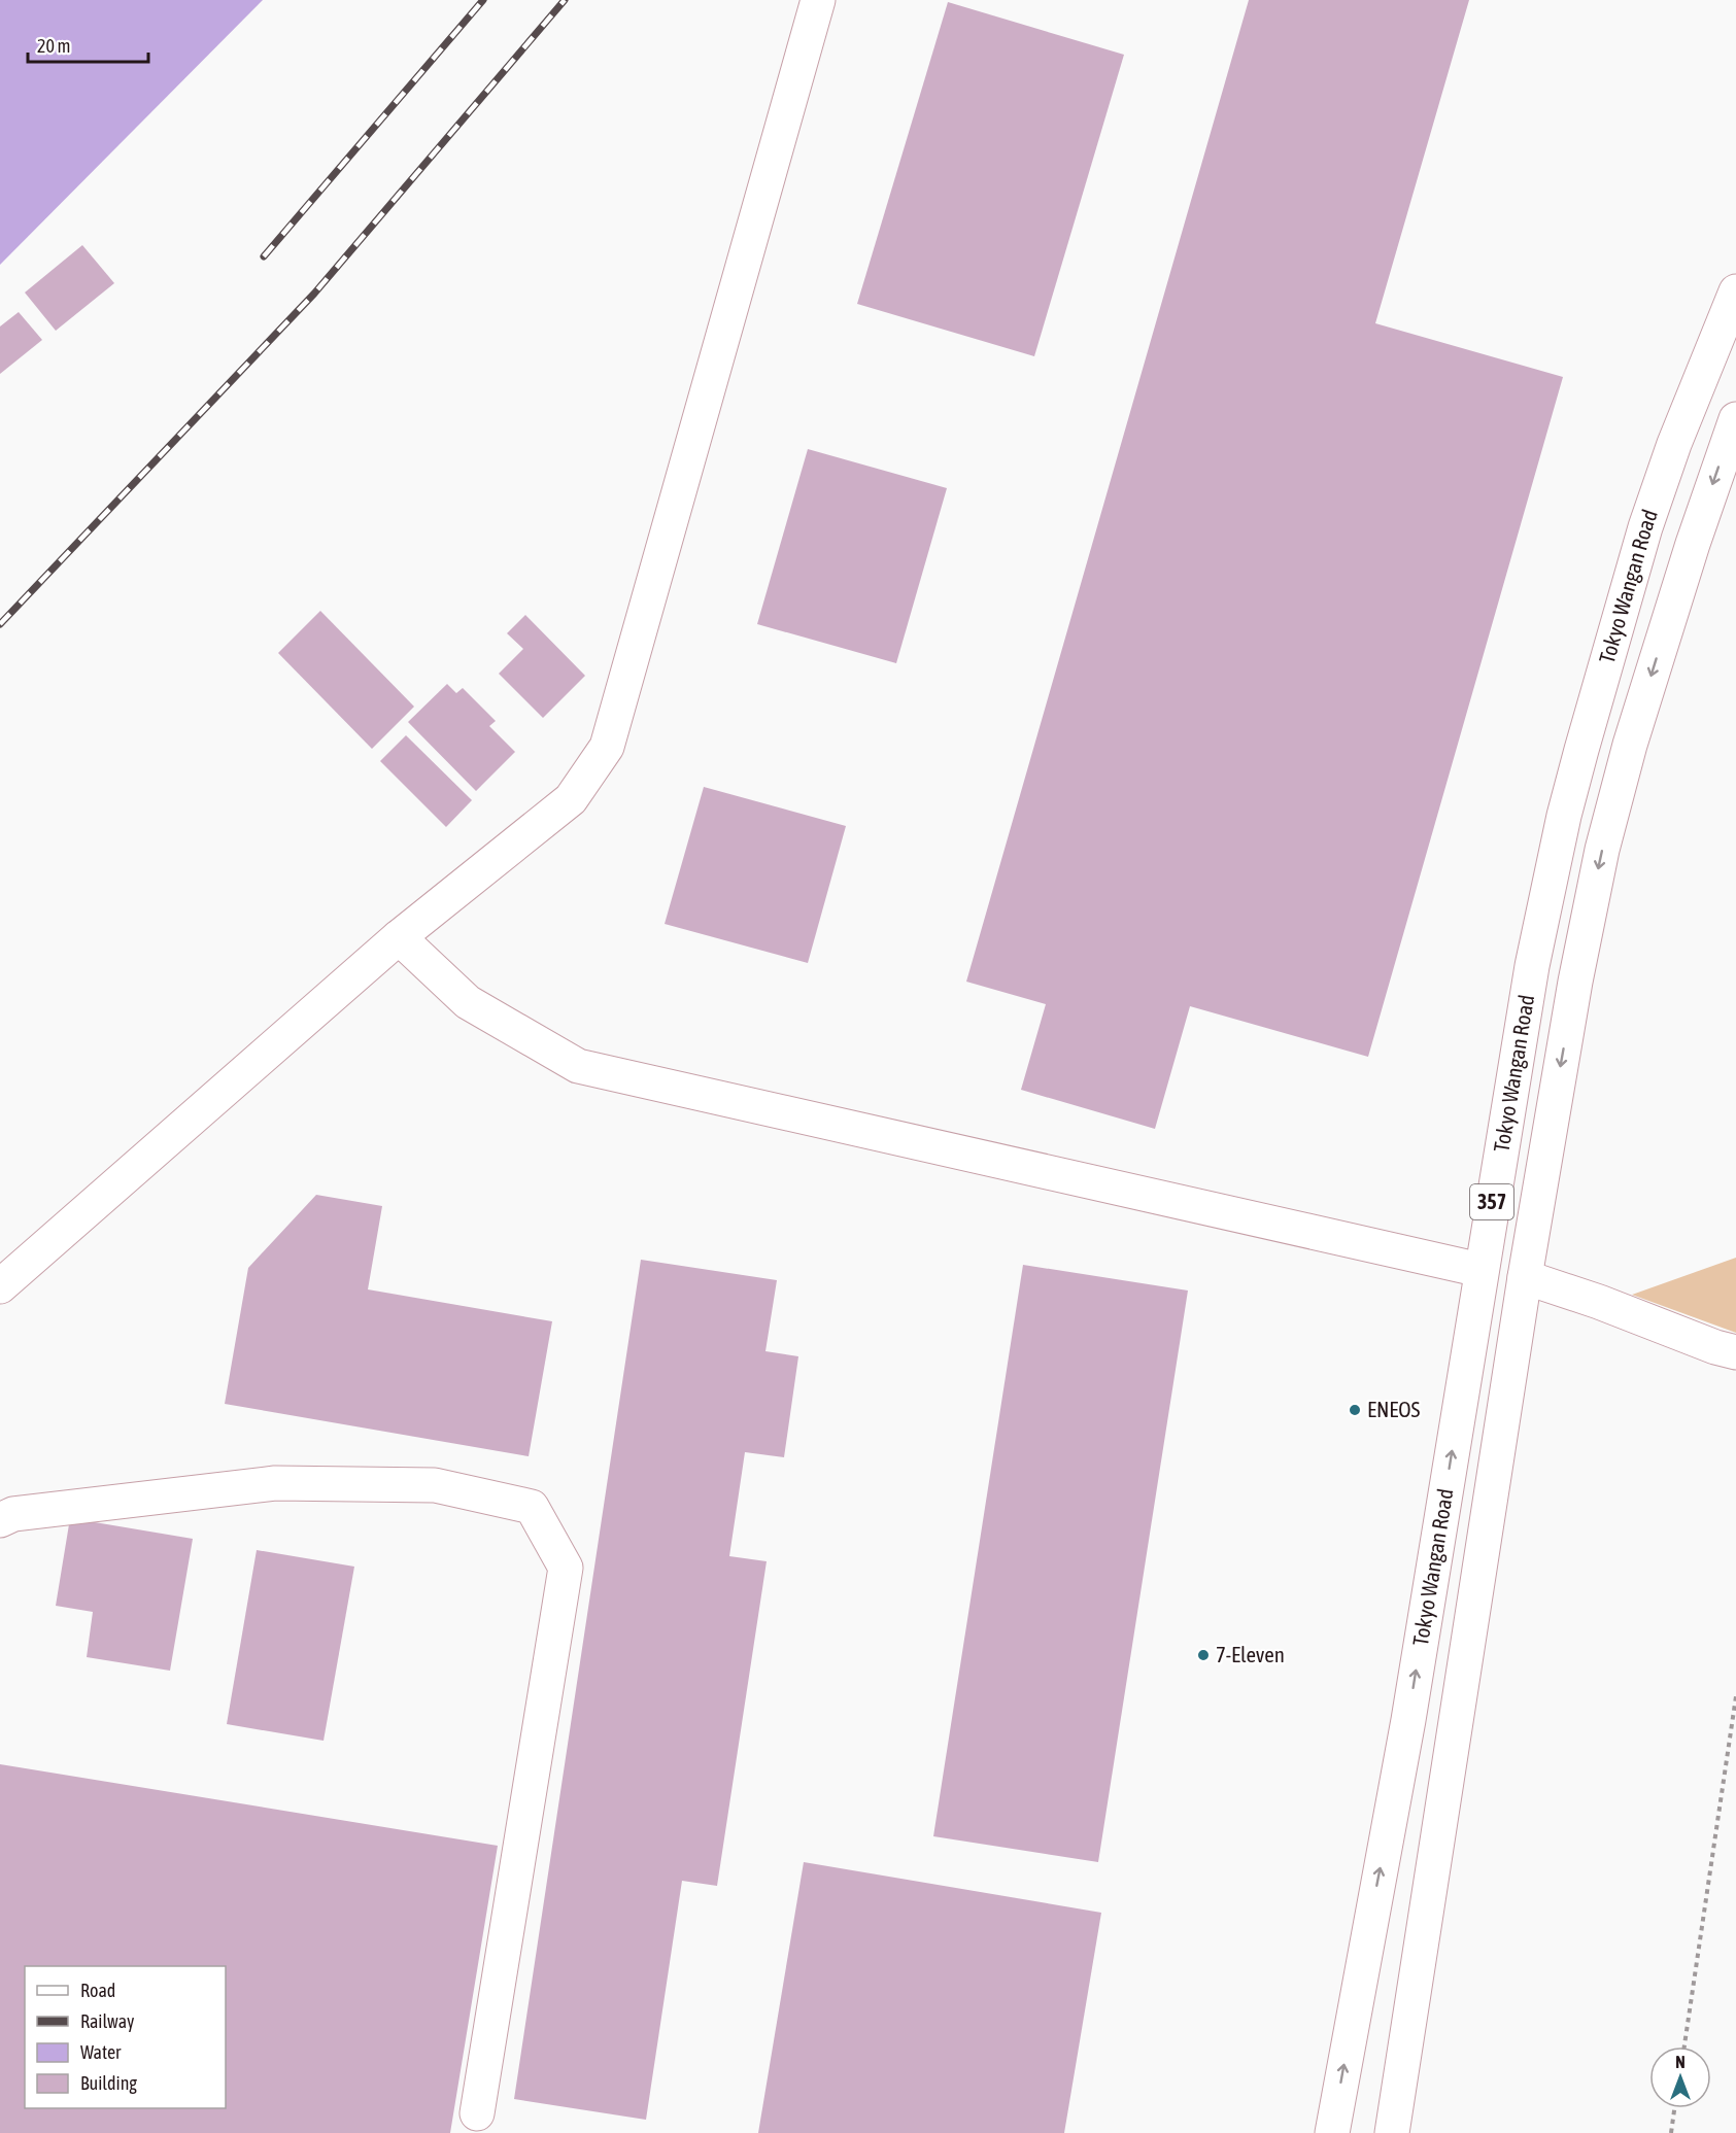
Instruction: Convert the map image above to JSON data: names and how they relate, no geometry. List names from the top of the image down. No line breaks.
{"streets":{"main road":["Tokyo Wangan Road","357"]},"places":["ENEOS","7-Eleven"],"legend":["Road","Railway","Water","Building"],"scale_bar":"20 m","north":"top"}
